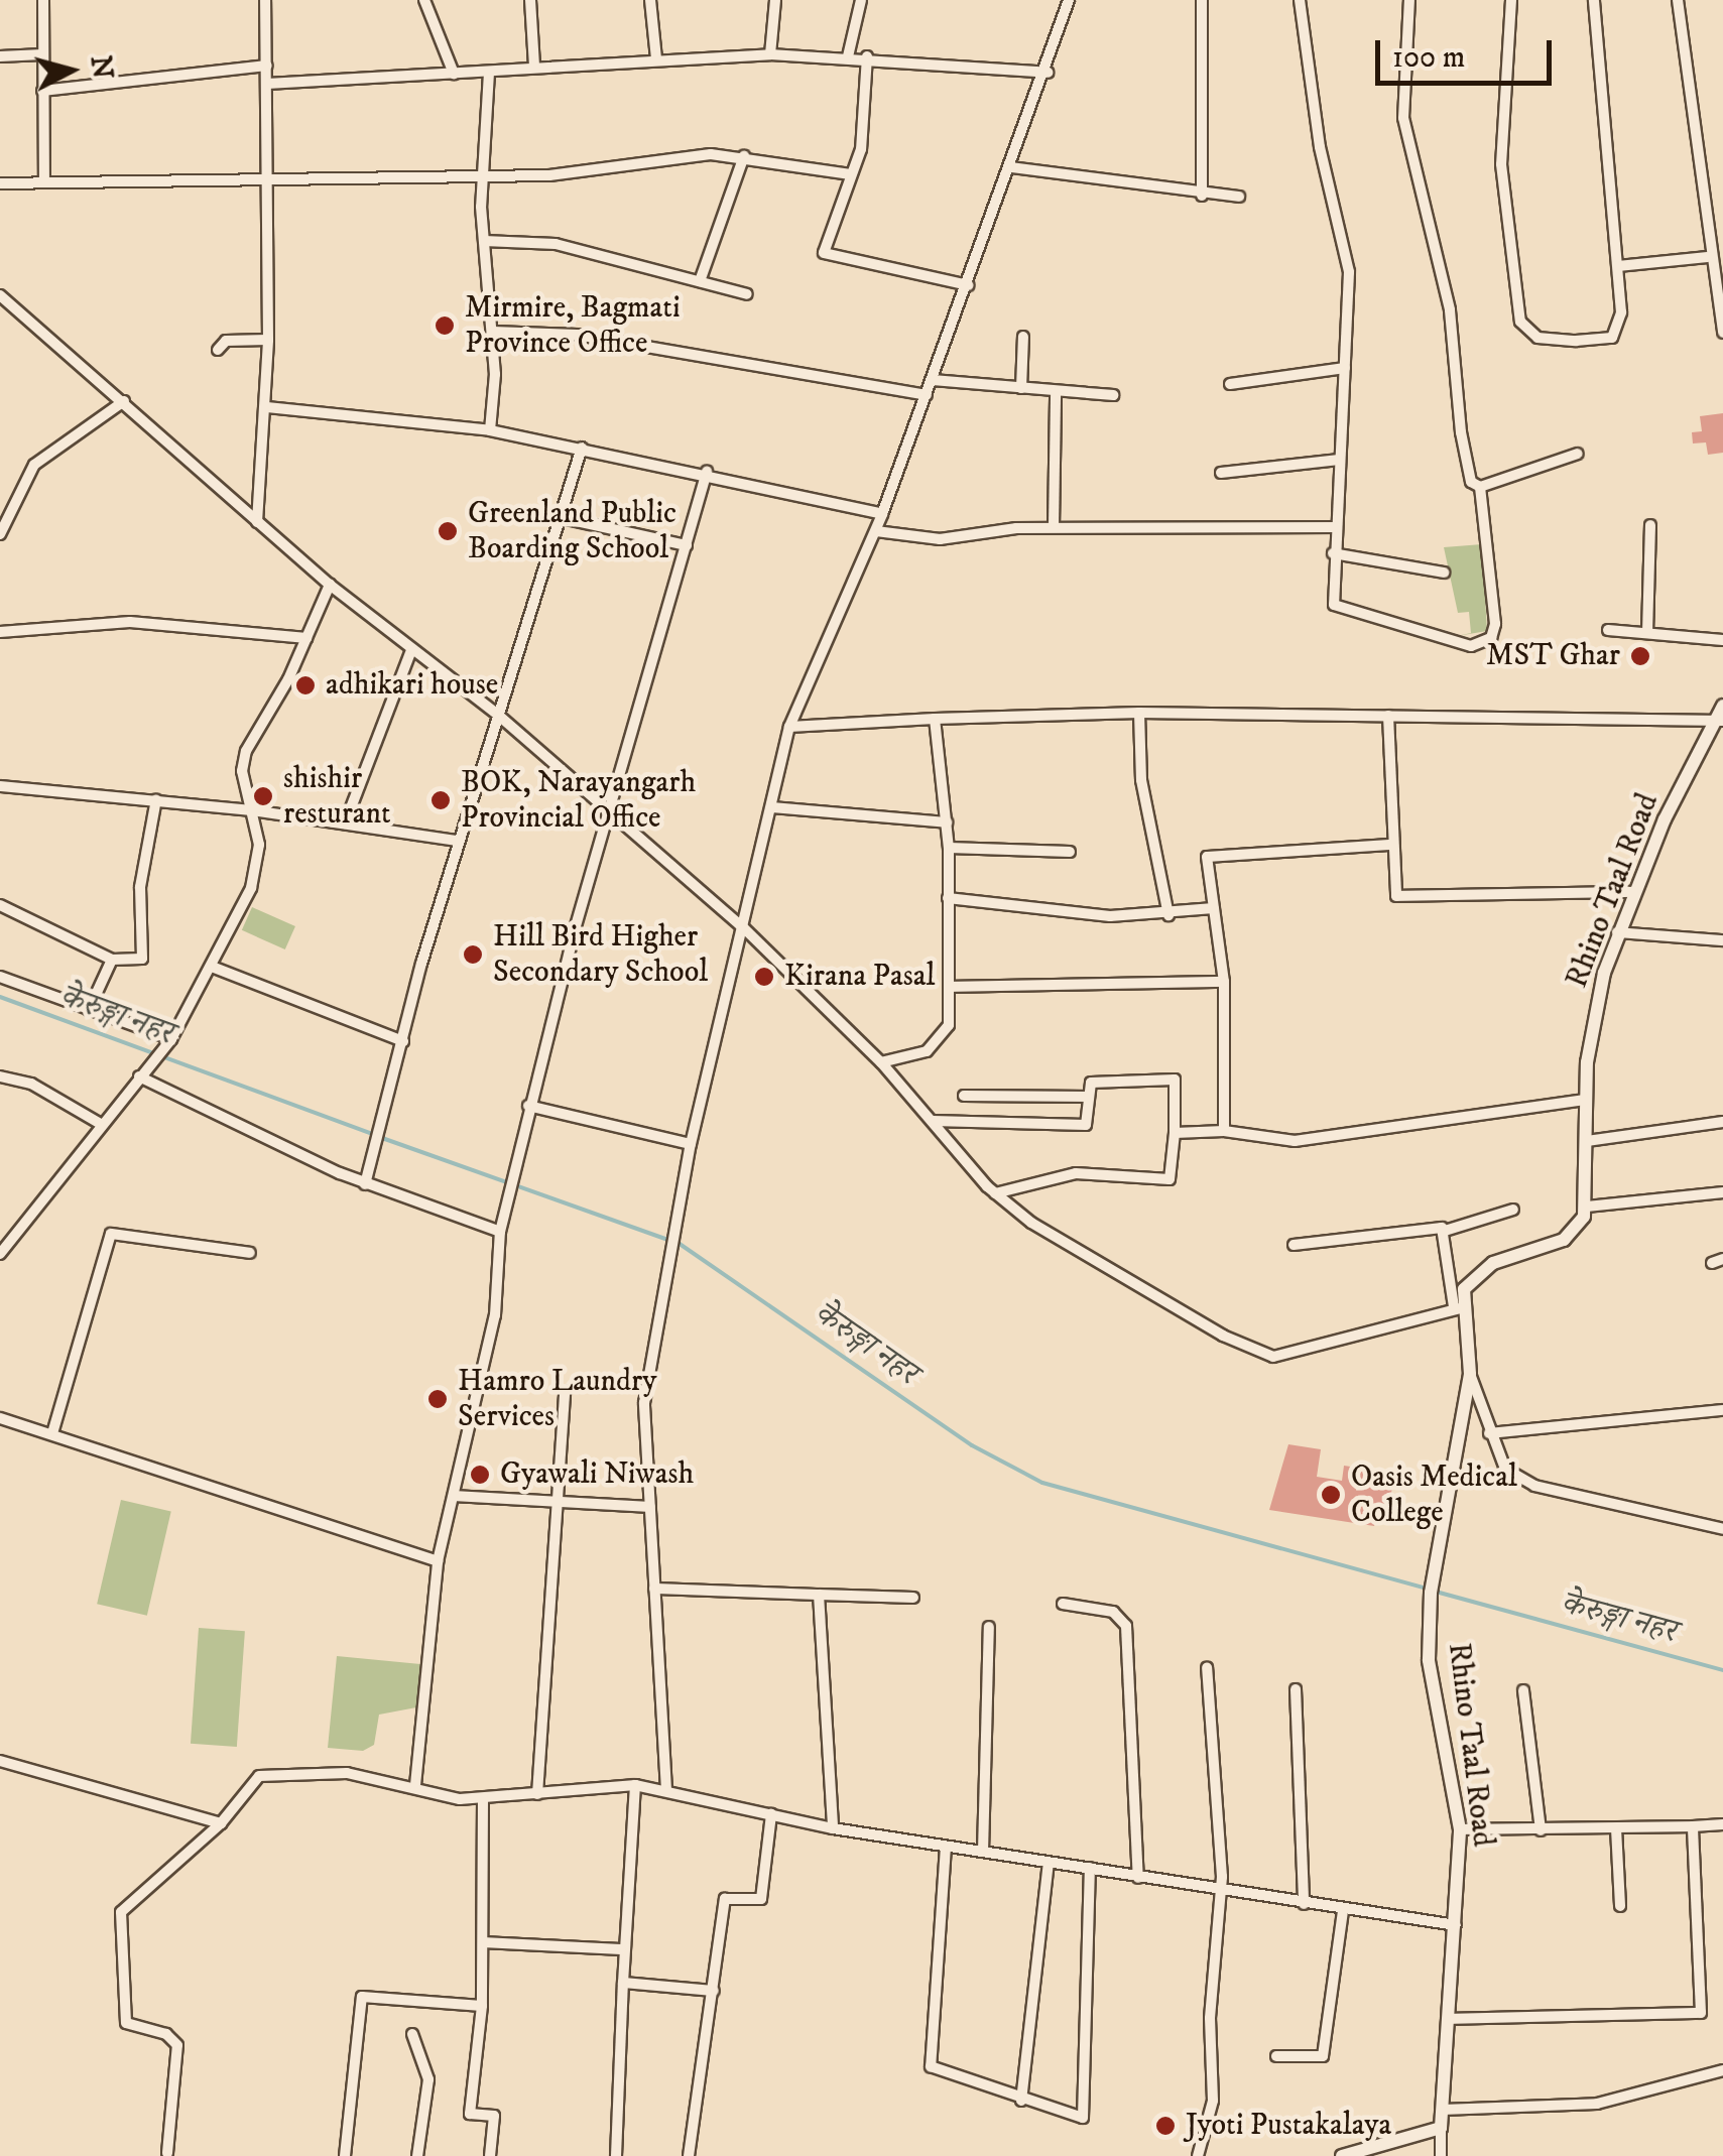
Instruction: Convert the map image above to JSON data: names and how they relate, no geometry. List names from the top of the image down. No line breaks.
{"streets":{"street":["Rhino Taal Road"]},"water":["केेरुङ्गा नहर"],"places":["Mirmire, Bagmati Province Office","Greenland Public Boarding School","MST Ghar","adhikari house","shishir resturant","BOK, Narayangarh Provincial Office","Hill Bird Higher Secondary School","Kirana Pasal","Hamro Laundry Services","Gyawali Niwash","Oasis Medical College","Jyoti Pustakalaya"],"scale_bar":"100 m","north":"right"}
